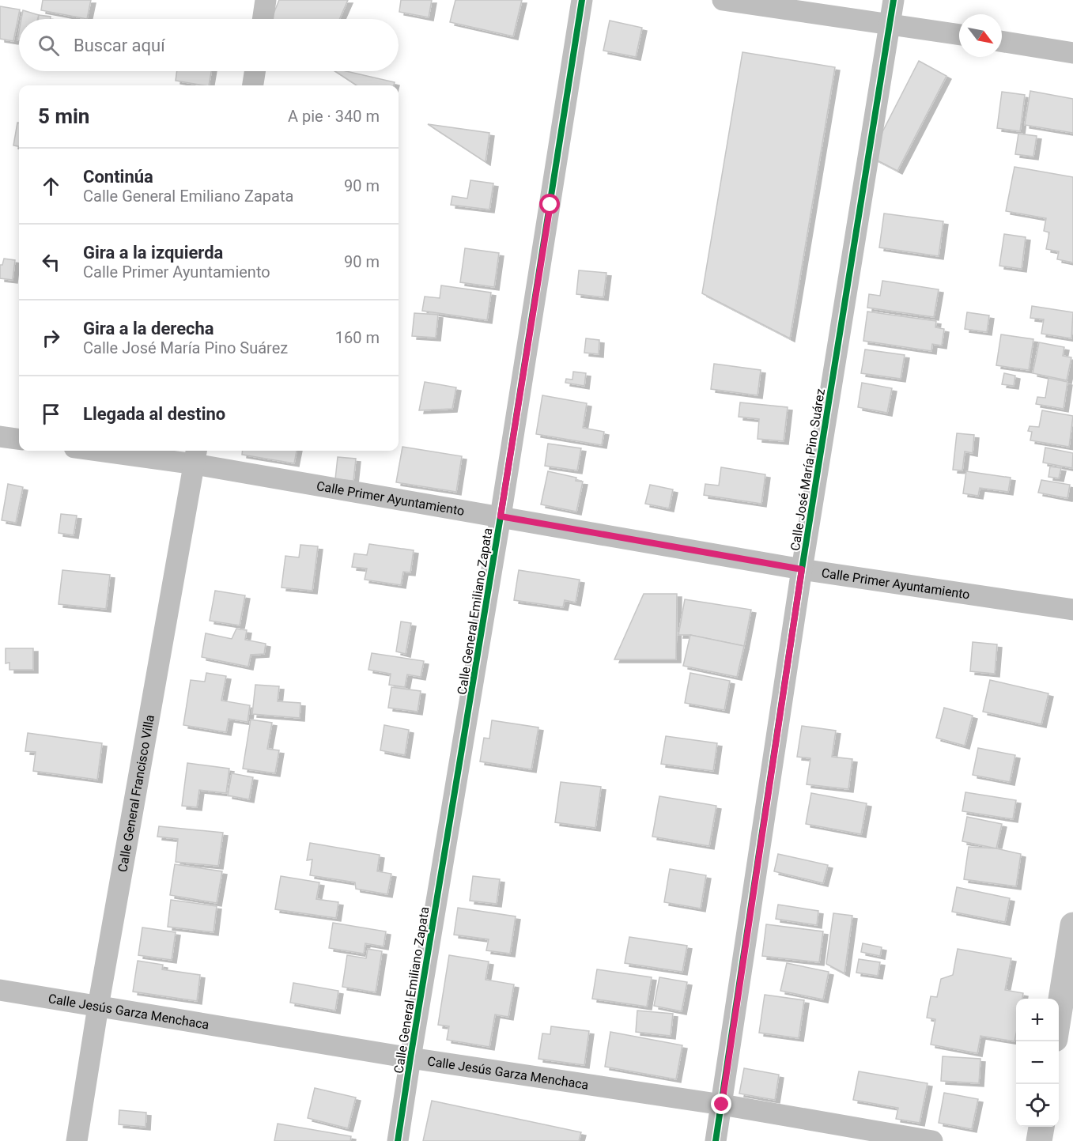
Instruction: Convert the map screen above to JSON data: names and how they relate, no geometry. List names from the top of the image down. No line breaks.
{"streets":{"street":["Calle José María Pino Suárez","Calle Primer Ayuntamiento","Calle General Emiliano Zapata","Calle General Francisco Villa","Calle Jesús Garza Menchaca"]},"crossings":[["Calle José María Pino Suárez","Calle Primer Ayuntamiento"],["Calle José María Pino Suárez","Calle Jesús Garza Menchaca"],["Calle Primer Ayuntamiento","Calle General Emiliano Zapata"],["Calle Primer Ayuntamiento","Calle General Francisco Villa"],["Calle General Emiliano Zapata","Calle Jesús Garza Menchaca"],["Calle General Francisco Villa","Calle Jesús Garza Menchaca"]],"north":"bottom right","page":{"search":"Buscar aquí","heading":["5 min","A pie · 340 m"],"list":[["Continúa","Calle General Emiliano Zapata","90 m"],["Gira a la izquierda","Calle Primer Ayuntamiento","90 m"],["Gira a la derecha","Calle José María Pino Suárez","160 m"],"Llegada al destino"],"map_buttons":["+","−"]}}
